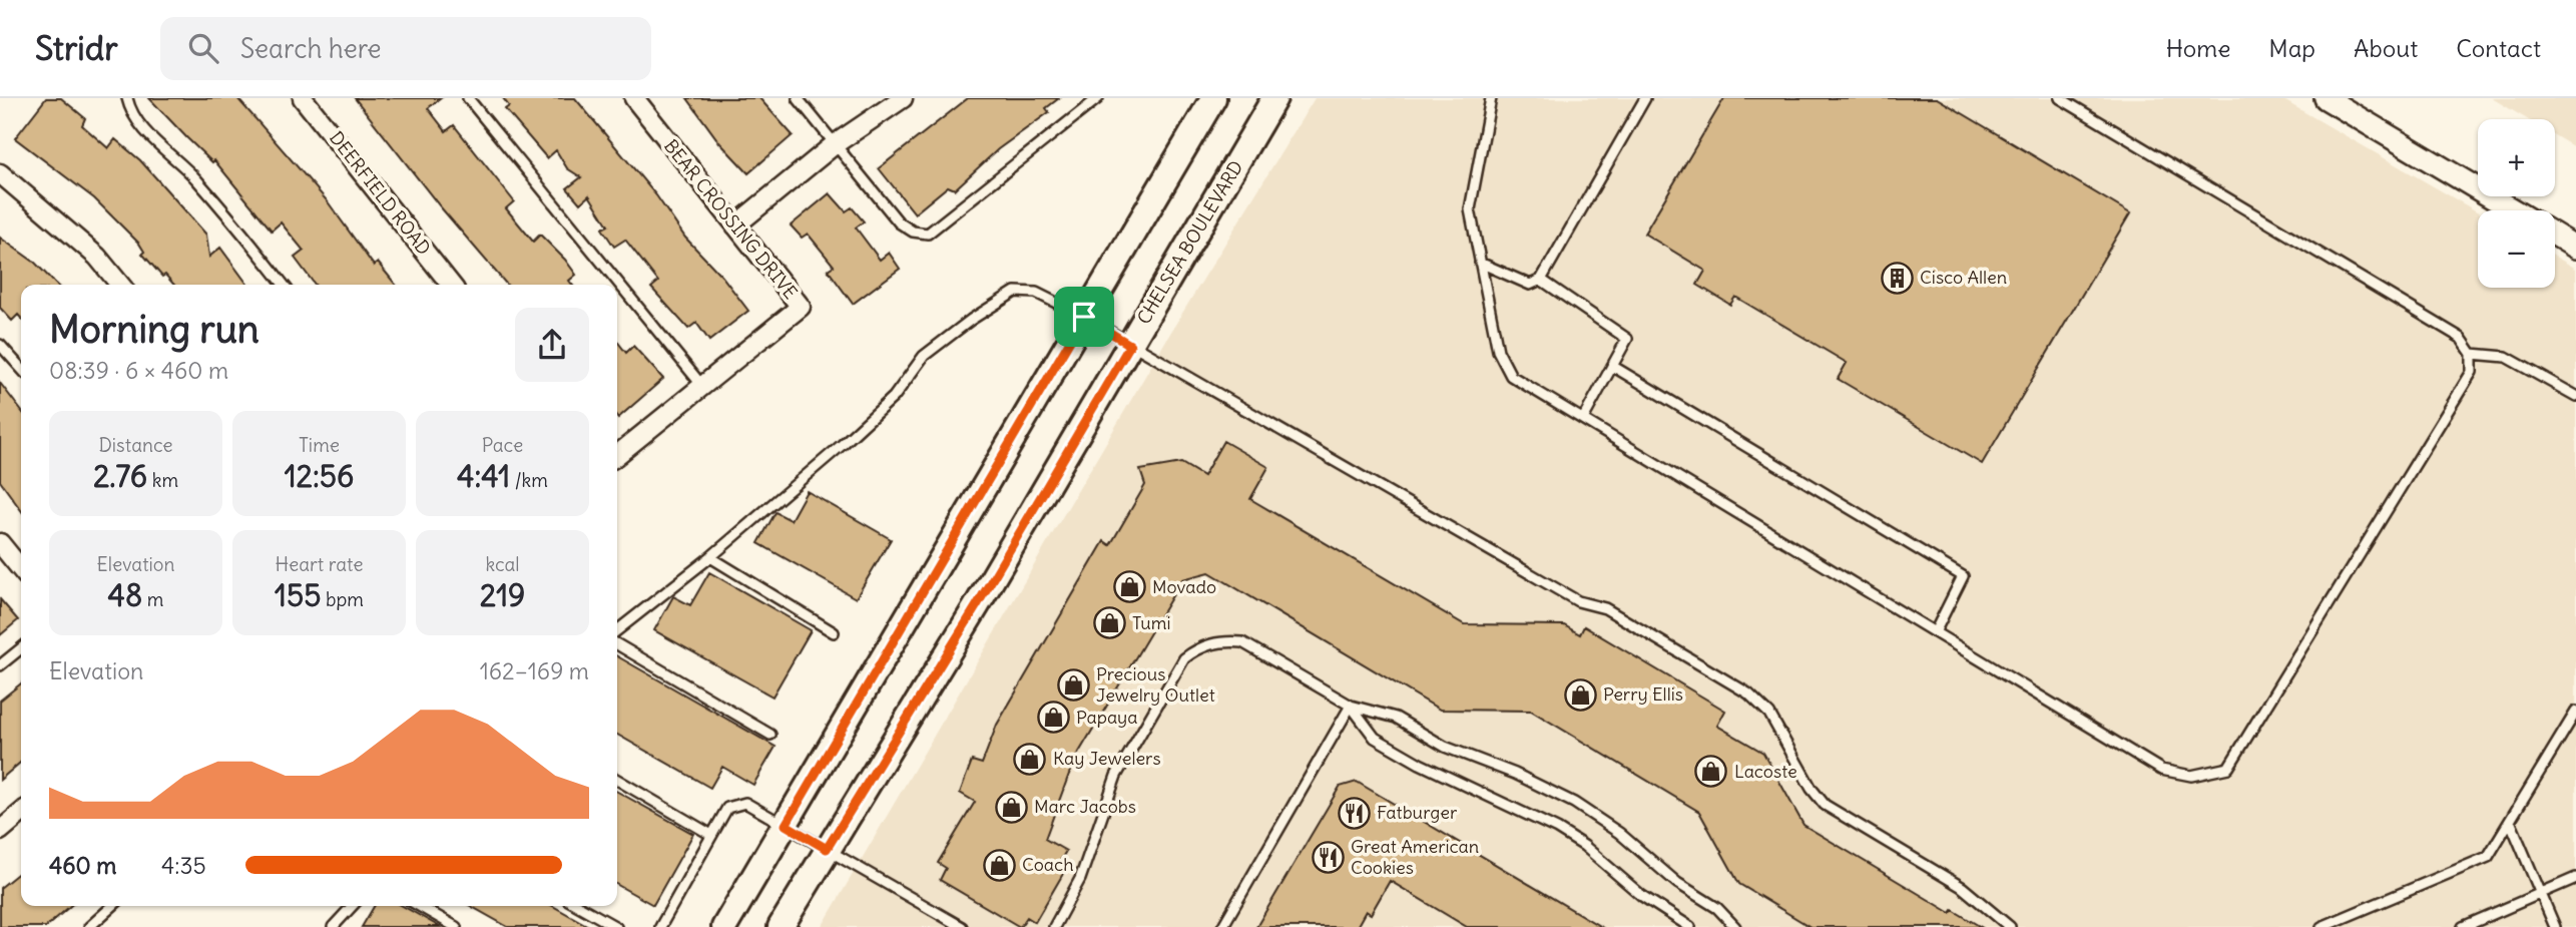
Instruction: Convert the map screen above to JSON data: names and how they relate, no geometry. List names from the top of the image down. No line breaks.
{"streets":{"main road":["CHELSEA BOULEVARD"],"street":["DEERFIELD ROAD","BEAR CROSSING DRIVE"]},"places":{"building":["Cisco Allen"],"shop":["Movado","Tumi","Precious Jewelry Outlet","Perry Ellis","Papaya","Kay Jewelers","Lacoste","Marc Jacobs","Coach"],"restaurant":["Fatburger","Great American Cookies"]},"page":{"header":"Stridr","search":"Search here","nav":["Home","Map","About","Contact"],"map_buttons":["+","−"],"heading":["Morning run","08:39 · 6 × 460 m"],"stats":[["Distance","2.76 km"],["Time","12:56"],["Pace","4:41 /km"],["Elevation","48 m"],["Heart rate","155 bpm"],["kcal","219"]],"chart":["Elevation","162–169 m"],"list":[{"name":"460 m","note":"4:35"}]}}
